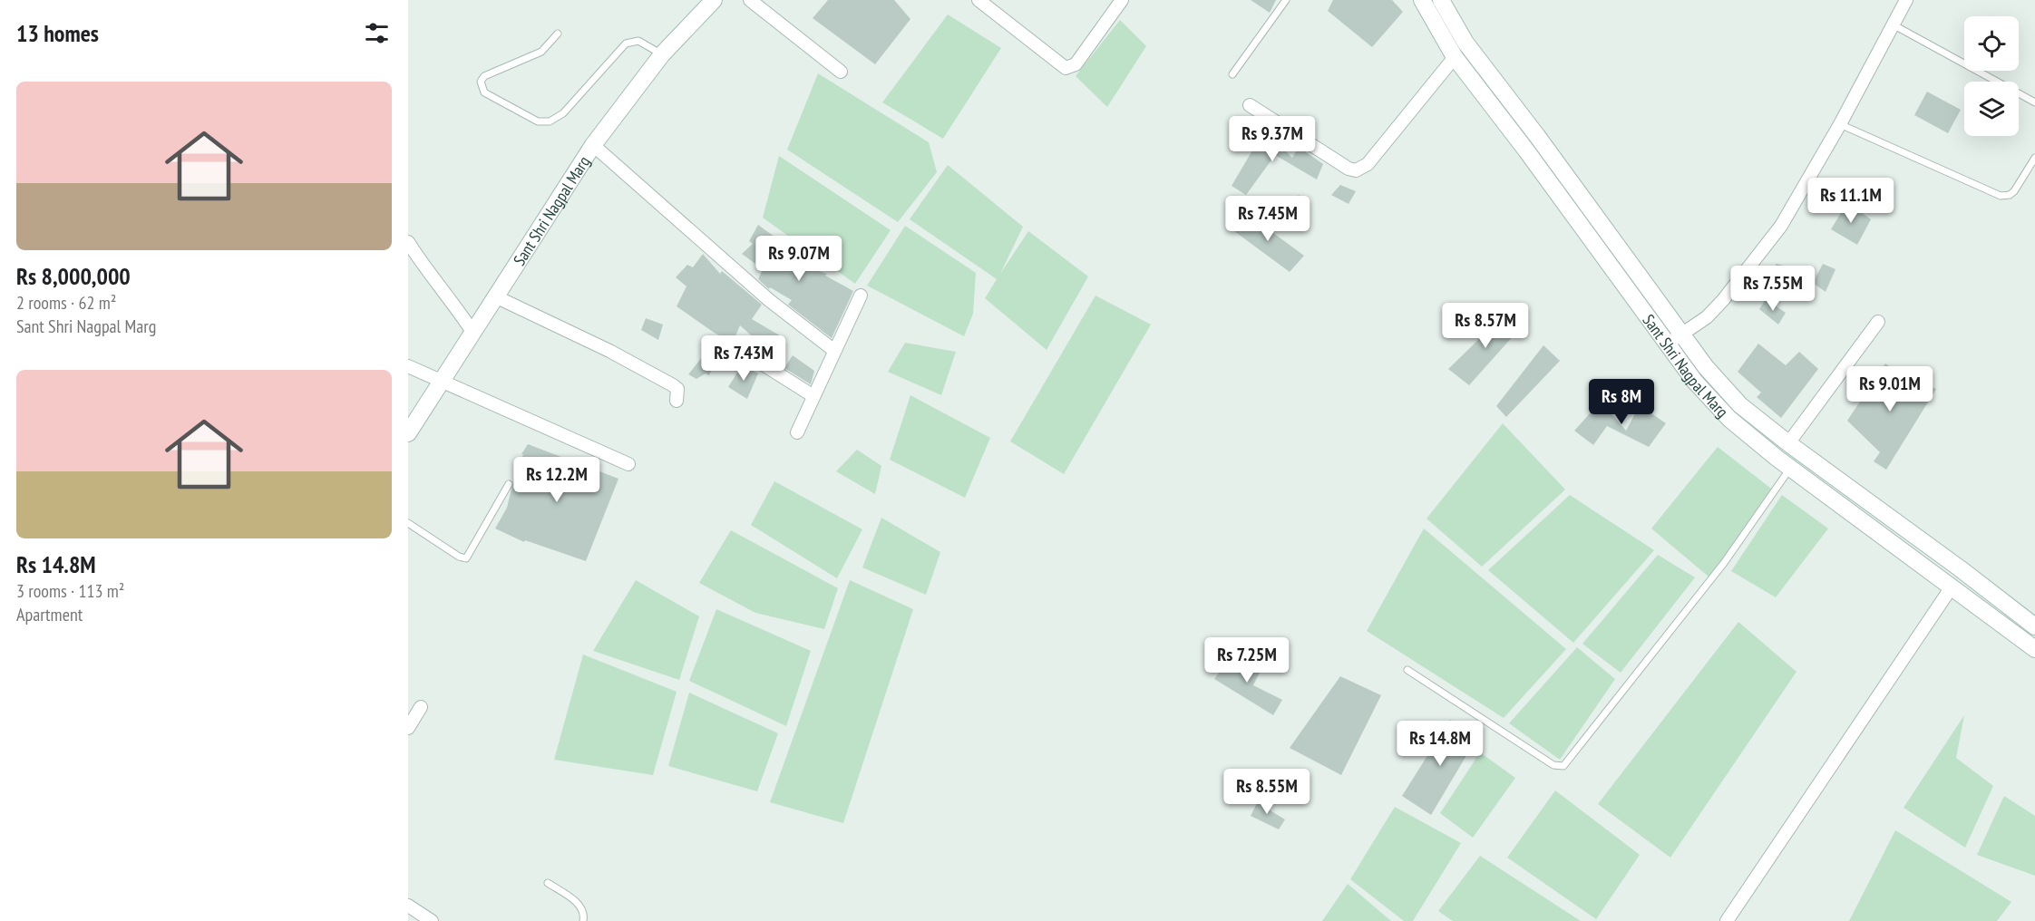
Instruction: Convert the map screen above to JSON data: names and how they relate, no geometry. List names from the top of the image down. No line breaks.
{"streets":{"street":["Sant Shri Nagpal Marg"]},"page":{"heading":"13 homes","list":[{"name":"Rs 8,000,000","note":"2 rooms · 62 m² · Sant Shri Nagpal Marg"},{"name":"Rs 14.8M","note":"3 rooms · 113 m² · Apartment"}],"price":["Rs 9.37M","Rs 11.1M","Rs 7.45M","Rs 9.07M","Rs 7.55M","Rs 8.57M","Rs 7.43M","Rs 9.01M","Rs 8M","Rs 12.2M","Rs 7.25M","Rs 14.8M","Rs 8.55M"]}}
